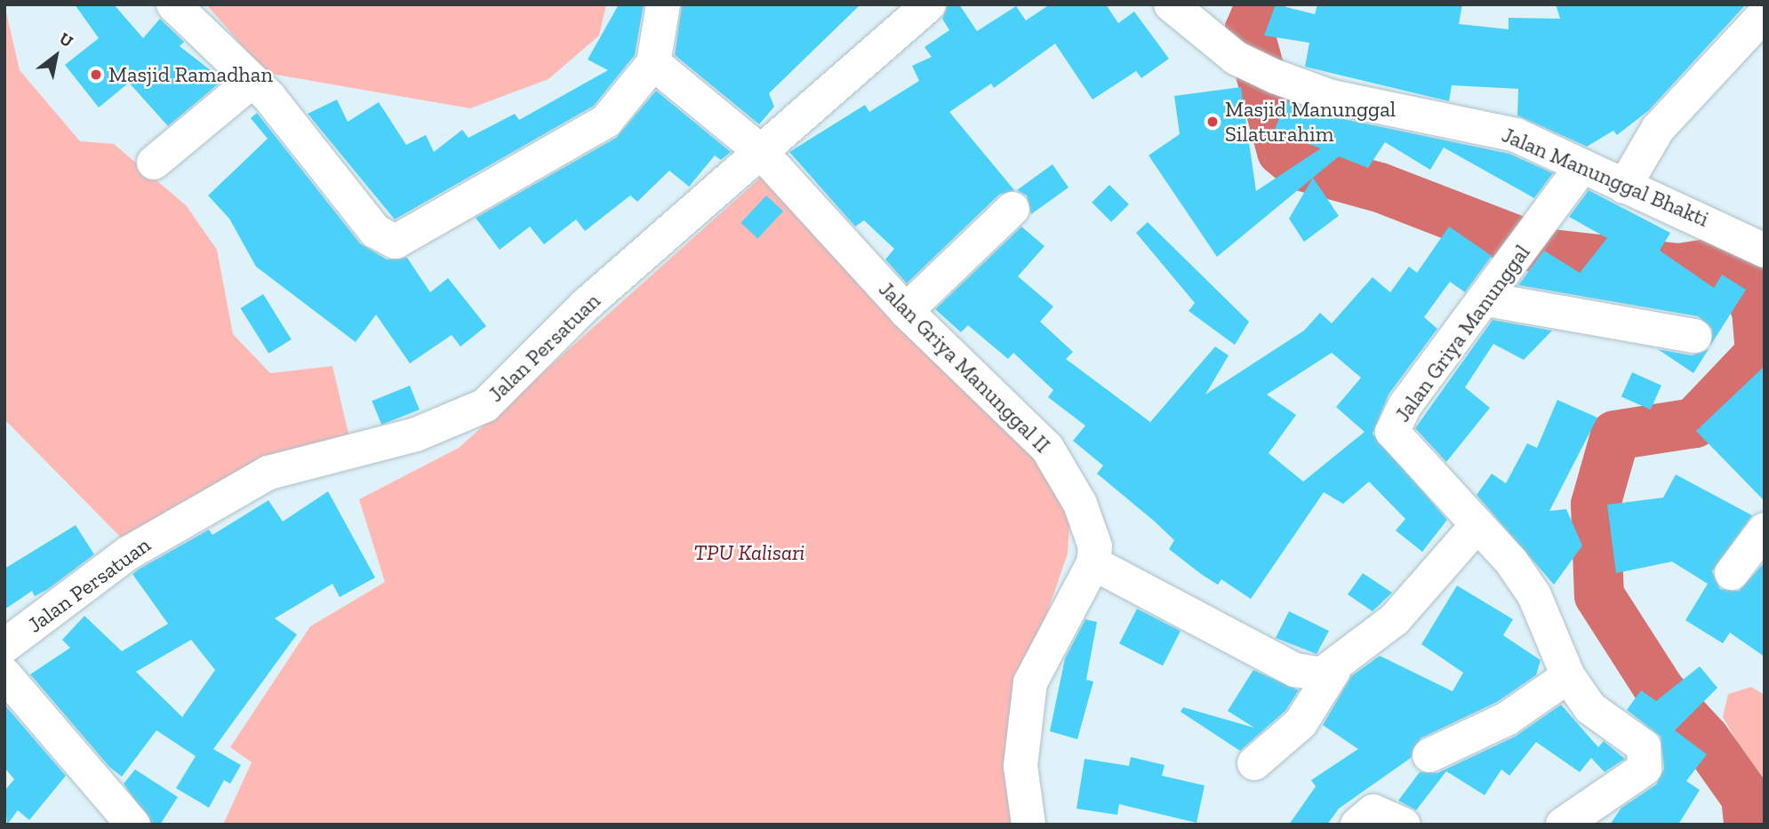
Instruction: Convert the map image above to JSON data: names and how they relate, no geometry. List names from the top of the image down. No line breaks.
{"streets":{"street":["Jalan Manunggal Bhakti","Jalan Griya Manunggal","Jalan Persatuan","Jalan Griya Manunggal II"]},"crossings":[["Jalan Manunggal Bhakti","Jalan Griya Manunggal"],["Jalan Persatuan","Jalan Griya Manunggal II"]],"parks":["TPU Kalisari"],"places":["Masjid Ramadhan","Masjid Manunggal Silaturahim"],"north":"top right"}
